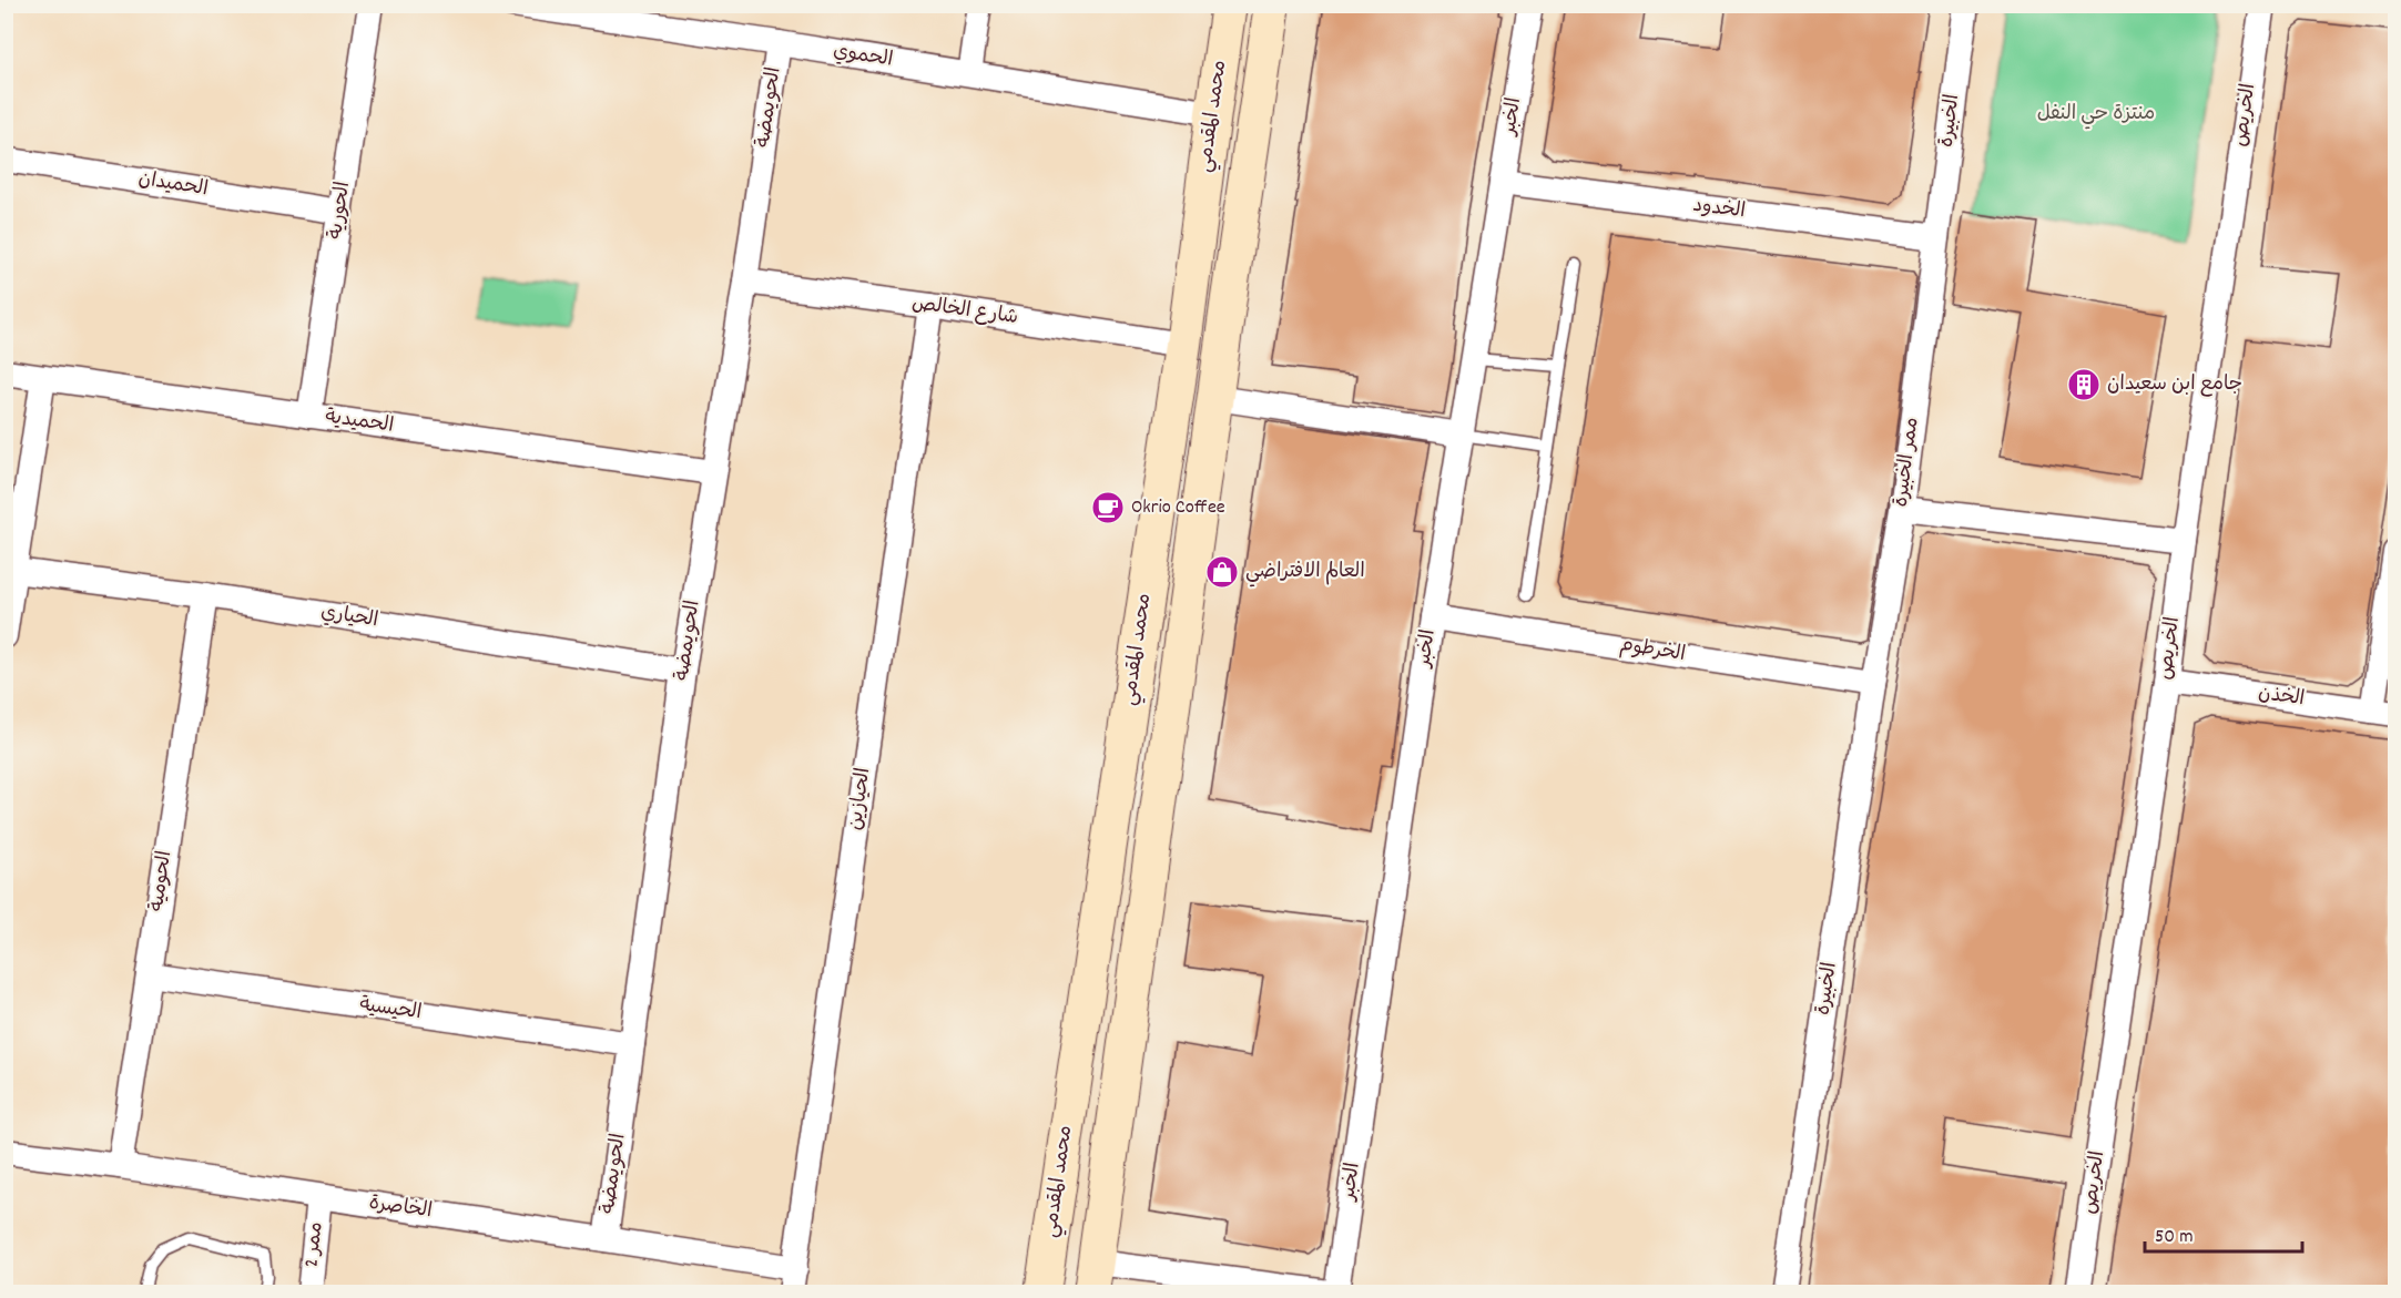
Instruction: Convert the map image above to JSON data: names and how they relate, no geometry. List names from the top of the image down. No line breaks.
{"streets":{"street":["الحموي","الحويمضة","الخريص","محمد المقدمي","الخبر","الخبيرة","الحميدان","الخدود","الحورية","شارع الخالص","الحميدية","ممر الخبيرة","الحياري","الخرطوم","الخذن","الحيازين","الحومية","الحيسية","الخاصرة","ممر 2"]},"crossings":[["الحموي","الحويمضة"],["الحموي","محمد المقدمي"],["الحويمضة","شارع الخالص"],["الحويمضة","الحميدية"],["الحويمضة","الحياري"],["الحويمضة","الحيسية"],["الحويمضة","الخاصرة"],["الخريص","الخذن"],["محمد المقدمي","شارع الخالص"],["الخبر","الخدود"],["الخبر","الخرطوم"],["الخبيرة","الخدود"],["الخبيرة","ممر الخبيرة"],["الخبيرة","الخرطوم"],["الحميدان","الحورية"],["الخدود","ممر الخبيرة"],["الحورية","الحميدية"],["شارع الخالص","الحيازين"],["ممر الخبيرة","الخرطوم"],["الحياري","الحومية"],["الحيازين","الخاصرة"],["الحومية","الحيسية"],["الحومية","الخاصرة"],["الخاصرة","ممر 2"]],"parks":["منتزة حي النفل"],"places":{"building":["جامع ابن سعيدان"],"cafe":["Okrio Coffee"],"shop":["العالم الافتراضي"]},"scale_bar":"50 m"}
